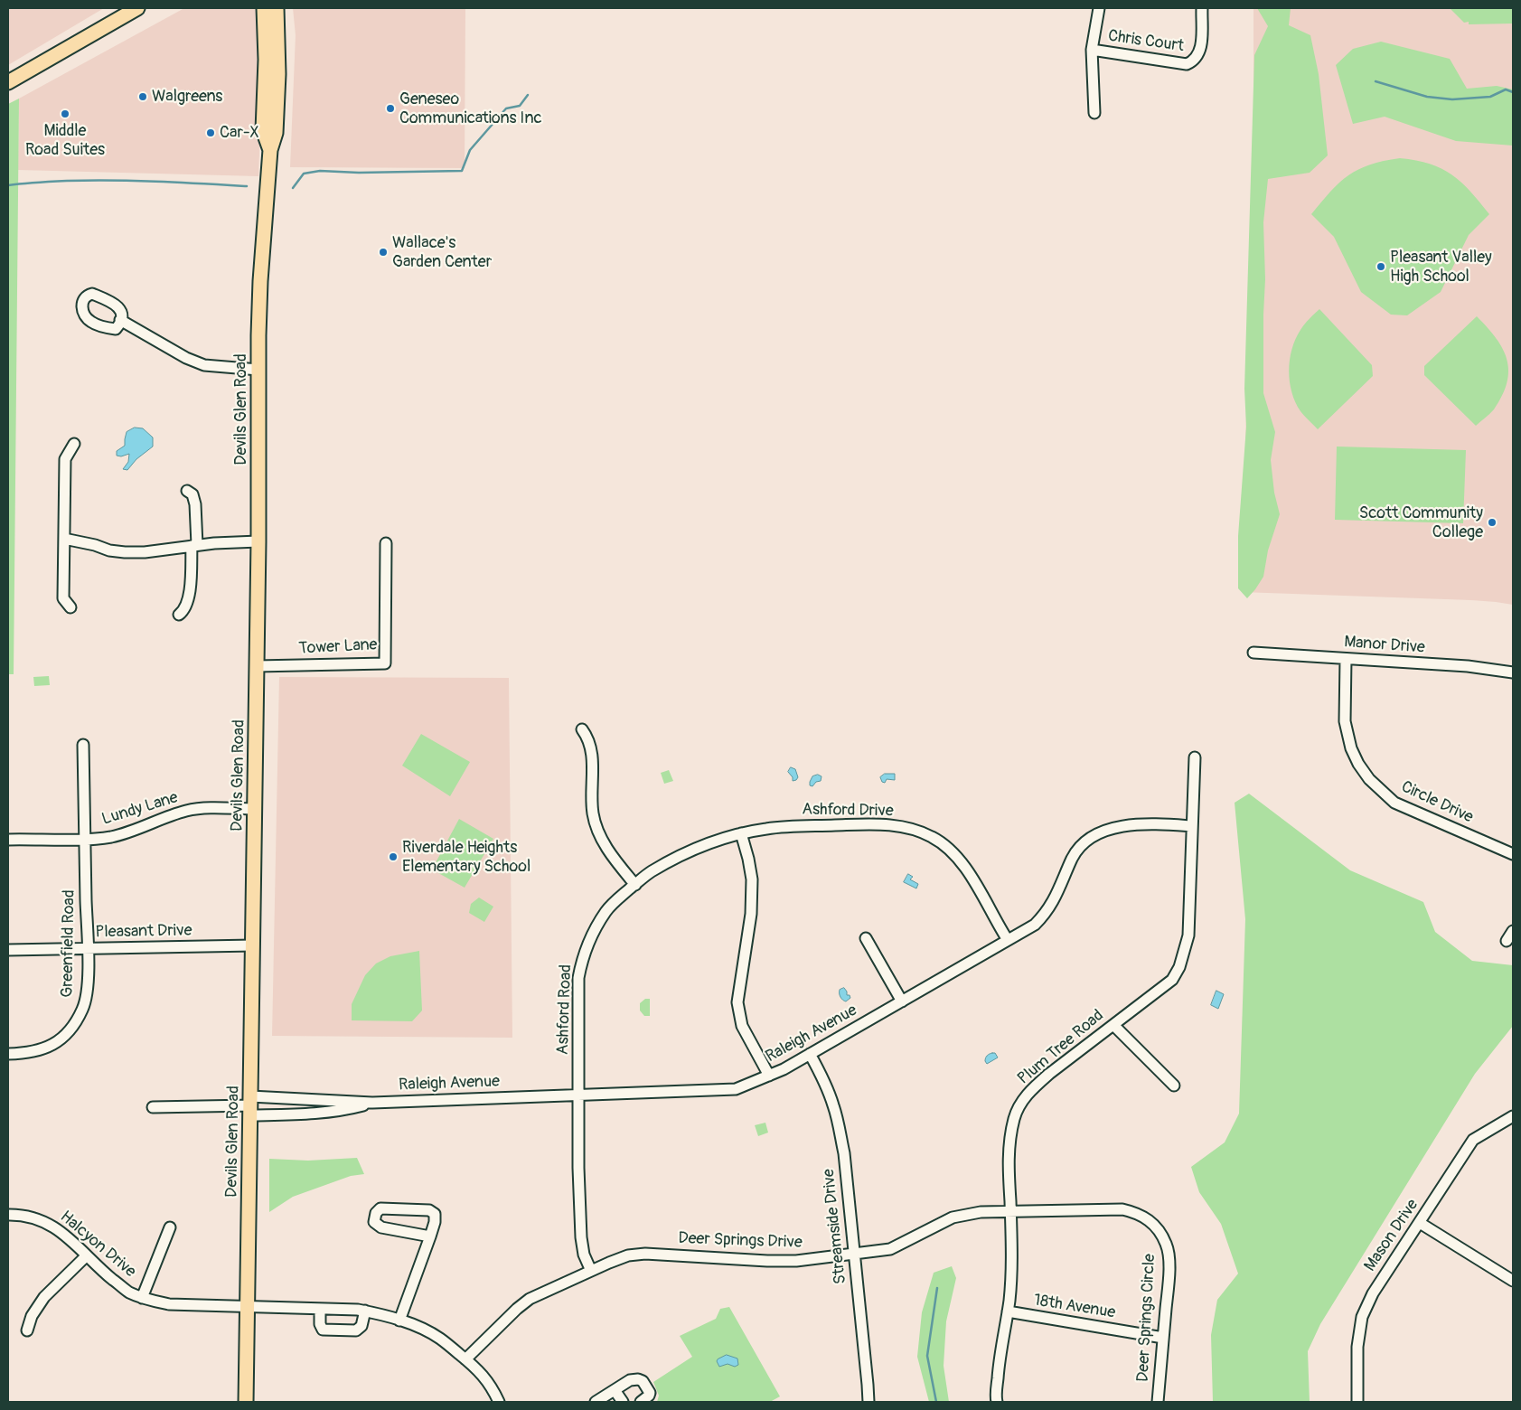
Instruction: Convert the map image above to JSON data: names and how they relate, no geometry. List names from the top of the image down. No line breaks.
{"streets":{"main road":["Devils Glen Road"],"street":["Chris Court","Manor Drive","Tower Lane","Circle Drive","Lundy Lane","Ashford Drive","Pleasant Drive","Greenfield Road","Ashford Road","Raleigh Avenue","Plum Tree Road","Streamside Drive","Mason Drive","Deer Springs Drive","Halcyon Drive","18th Avenue","Deer Springs Circle"]},"crossings":[["Devils Glen Road","Tower Lane"],["Devils Glen Road","Lundy Lane"],["Devils Glen Road","Pleasant Drive"],["Devils Glen Road","Raleigh Avenue"],["Devils Glen Road","Halcyon Drive"],["Manor Drive","Circle Drive"],["Lundy Lane","Greenfield Road"],["Ashford Drive","Ashford Road"],["Ashford Drive","Raleigh Avenue"],["Pleasant Drive","Greenfield Road"],["Ashford Road","Raleigh Avenue"],["Ashford Road","Deer Springs Drive"],["Raleigh Avenue","Plum Tree Road"],["Raleigh Avenue","Streamside Drive"],["Plum Tree Road","Deer Springs Drive"],["Plum Tree Road","18th Avenue"],["Streamside Drive","Deer Springs Drive"],["Deer Springs Drive","Halcyon Drive"],["Deer Springs Drive","Deer Springs Circle"],["18th Avenue","Deer Springs Circle"]],"places":["Walgreens","Geneseo Communications Inc","Middle Road Suites","Car-X","Wallace's Garden Center","Pleasant Valley High School","Scott Community College","Riverdale Heights Elementary School"]}
